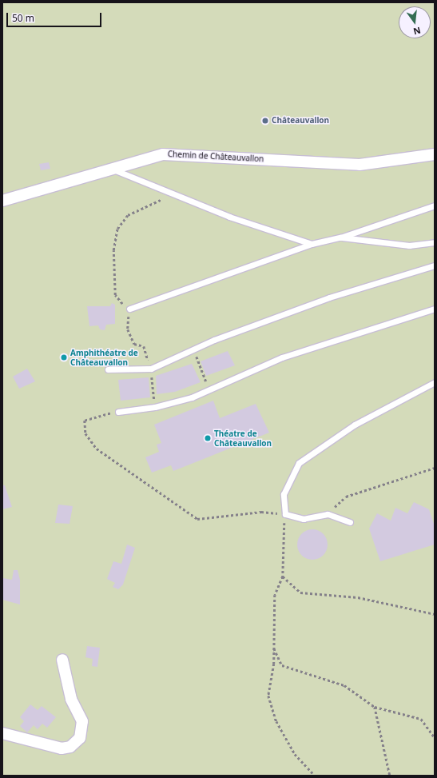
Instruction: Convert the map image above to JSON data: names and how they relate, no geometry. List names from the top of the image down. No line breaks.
{"streets":{"street":["Chemin de Châteauvallon"]},"places":["Châteauvallon","Amphithéatre de Châteauvallon","Théatre de Châteauvallon"],"scale_bar":"50 m","north":"bottom"}
